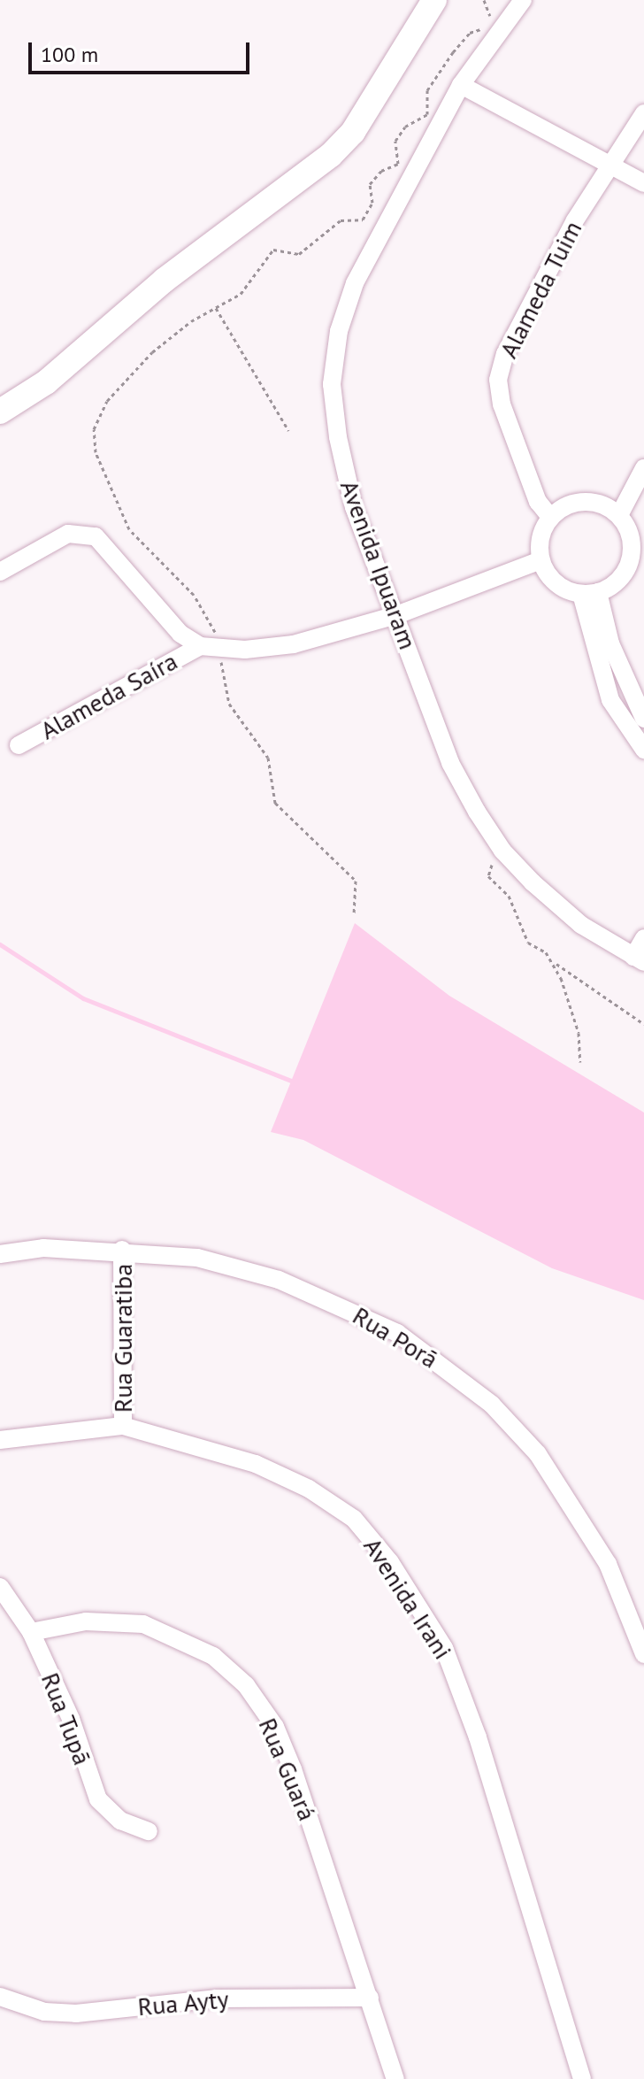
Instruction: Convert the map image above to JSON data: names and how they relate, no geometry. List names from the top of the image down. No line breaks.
{"streets":{"street":["Alameda Tuim","Avenida Ipuaram","Alameda Saíra","Rua Porã","Rua Guaratiba","Avenida Irani","Rua Tupã","Rua Guará","Rua Ayty"]},"crossings":[["Rua Porã","Rua Guaratiba"],["Rua Guaratiba","Avenida Irani"],["Rua Tupã","Rua Guará"],["Rua Guará","Rua Ayty"]],"scale_bar":"100 m"}
